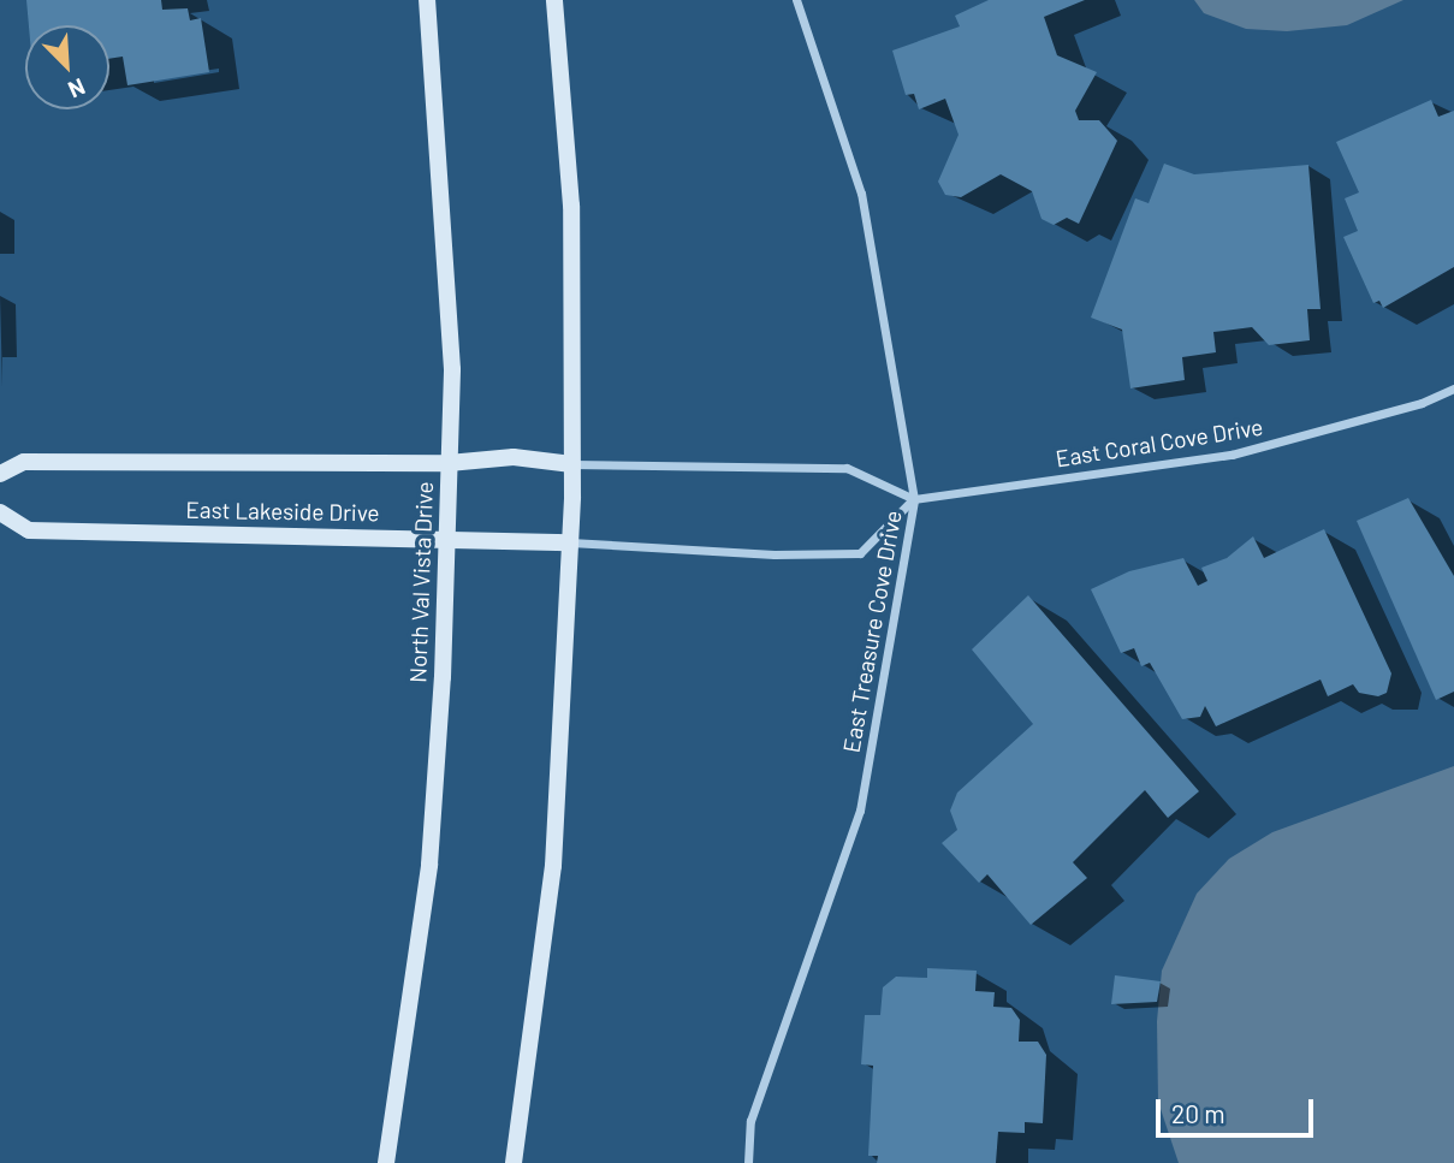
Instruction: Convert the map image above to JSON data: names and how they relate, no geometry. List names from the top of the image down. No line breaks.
{"streets":{"main road":["East Lakeside Drive","North Val Vista Drive"],"street":["East Coral Cove Drive","East Treasure Cove Drive"]},"crossings":[["East Coral Cove Drive","East Treasure Cove Drive"],["East Lakeside Drive","North Val Vista Drive"]],"scale_bar":"20 m","north":"bottom right"}
